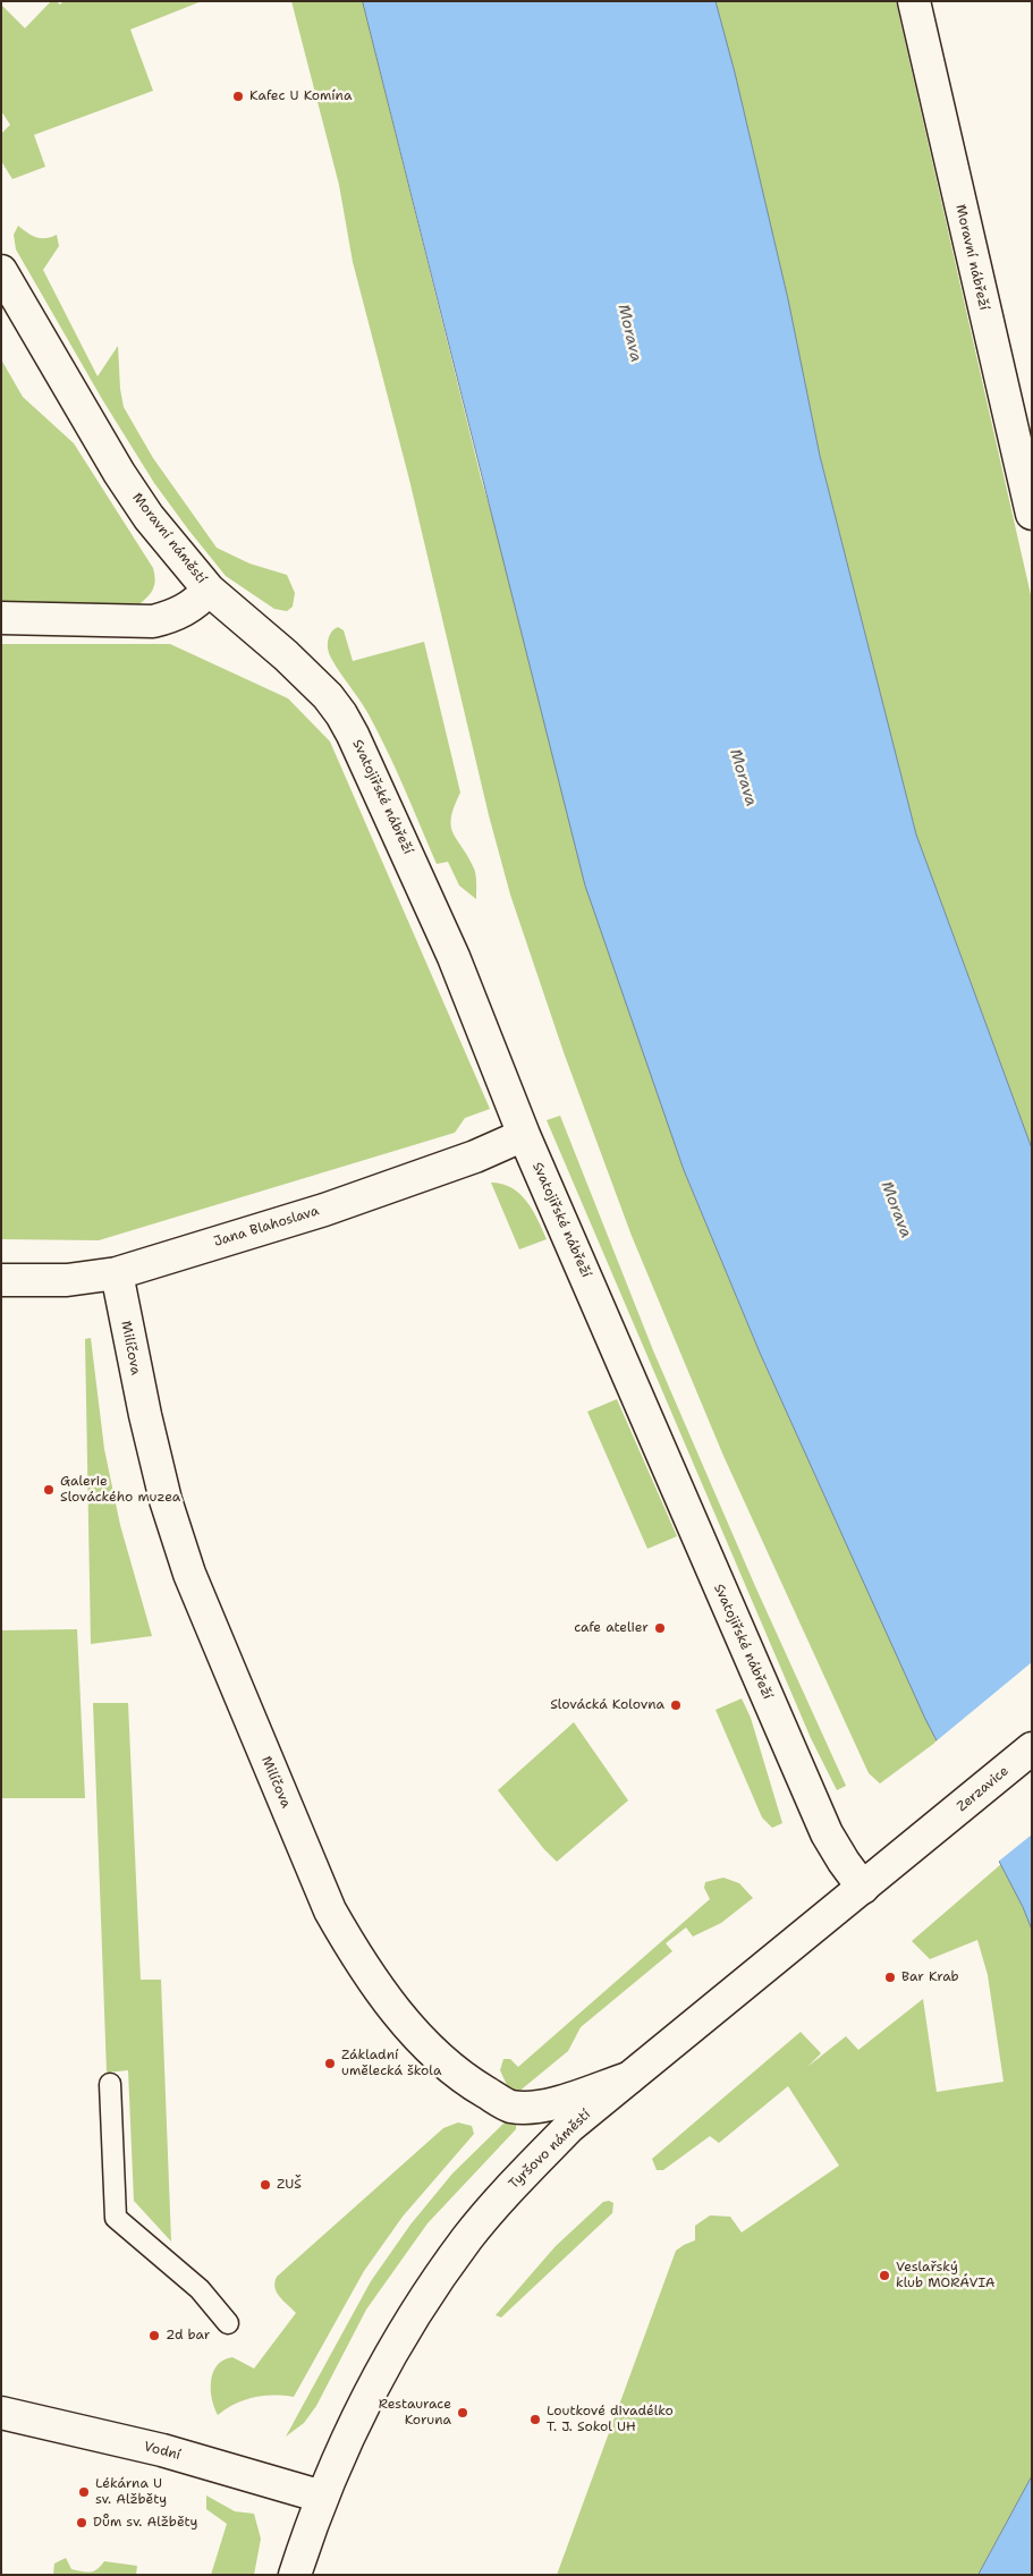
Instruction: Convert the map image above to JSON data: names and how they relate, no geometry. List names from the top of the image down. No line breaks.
{"streets":{"street":["Moravní nábřeží","Moravní náměstí","Svatojiřské nábřeží","Jana Blahoslava","Milíčova","Zerzavice","Tyršovo náměstí","Vodní"]},"crossings":[["Moravní náměstí","Svatojiřské nábřeží"],["Svatojiřské nábřeží","Jana Blahoslava"],["Svatojiřské nábřeží","Tyršovo náměstí"],["Jana Blahoslava","Milíčova"],["Milíčova","Tyršovo náměstí"],["Zerzavice","Tyršovo náměstí"],["Tyršovo náměstí","Vodní"]],"water":["Morava"],"places":["Kafec U Komína","Galerie Slováckého muzea","cafe atelier","Slovácká Kolovna","Bar Krab","Základní umělecká škola","ZUŠ","Veslařský klub MORÁVIA","2d bar","Restaurace Koruna","Loutkové divadélko T. J. Sokol UH","Lékárna U sv. Alžběty","Dům sv. Alžběty"]}
